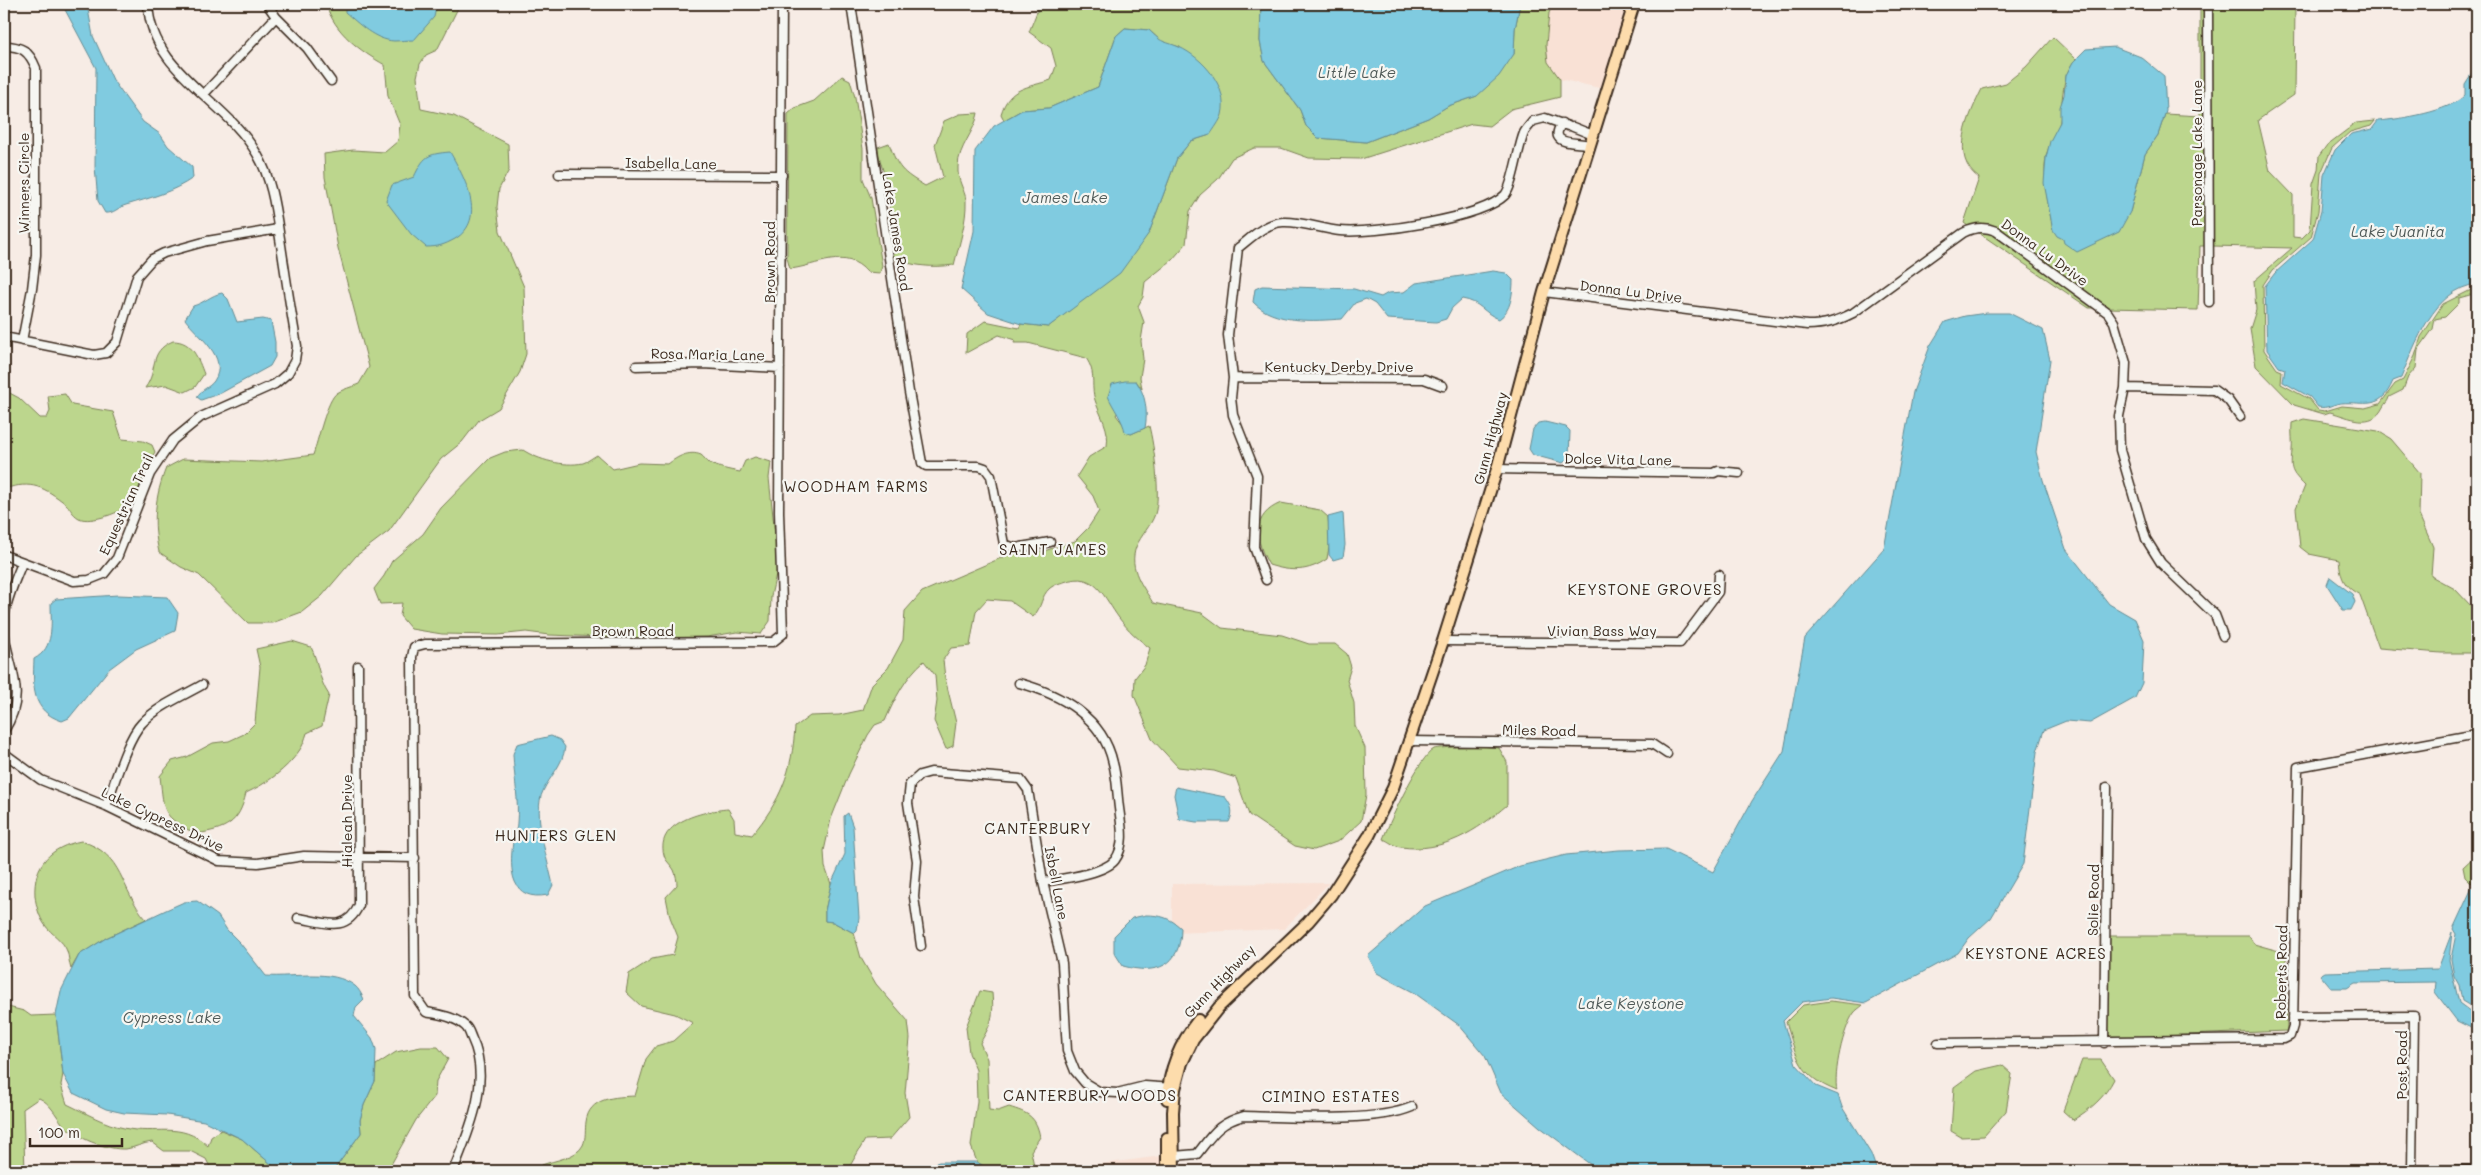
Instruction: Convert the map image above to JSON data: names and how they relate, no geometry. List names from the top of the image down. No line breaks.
{"streets":{"main road":["Gunn Highway"],"street":["Parsonage Lake Lane","Isabella Lane","Winners Circle","Lake James Road","Donna Lu Drive","Brown Road","Rosa Maria Lane","Kentucky Derby Drive","Dolce Vita Lane","Equestrian Trail","Vivian Bass Way","Miles Road","Lake Cypress Drive","Hialeah Drive","Isbell Lane","Solie Road","Roberts Road","Post Road"]},"crossings":[["Isabella Lane","Brown Road"],["Donna Lu Drive","Gunn Highway"],["Brown Road","Rosa Maria Lane"],["Brown Road","Lake Cypress Drive"],["Gunn Highway","Dolce Vita Lane"],["Gunn Highway","Vivian Bass Way"],["Gunn Highway","Miles Road"],["Gunn Highway","Isbell Lane"],["Lake Cypress Drive","Hialeah Drive"],["Solie Road","Roberts Road"],["Roberts Road","Post Road"]],"districts":["WOODHAM FARMS","SAINT JAMES","KEYSTONE GROVES","CANTERBURY","HUNTERS GLEN","KEYSTONE ACRES","CANTERBURY WOODS","CIMINO ESTATES"],"water":["Little Lake","James Lake","Lake Juanita","Lake Keystone","Cypress Lake"],"scale_bar":"100 m"}
